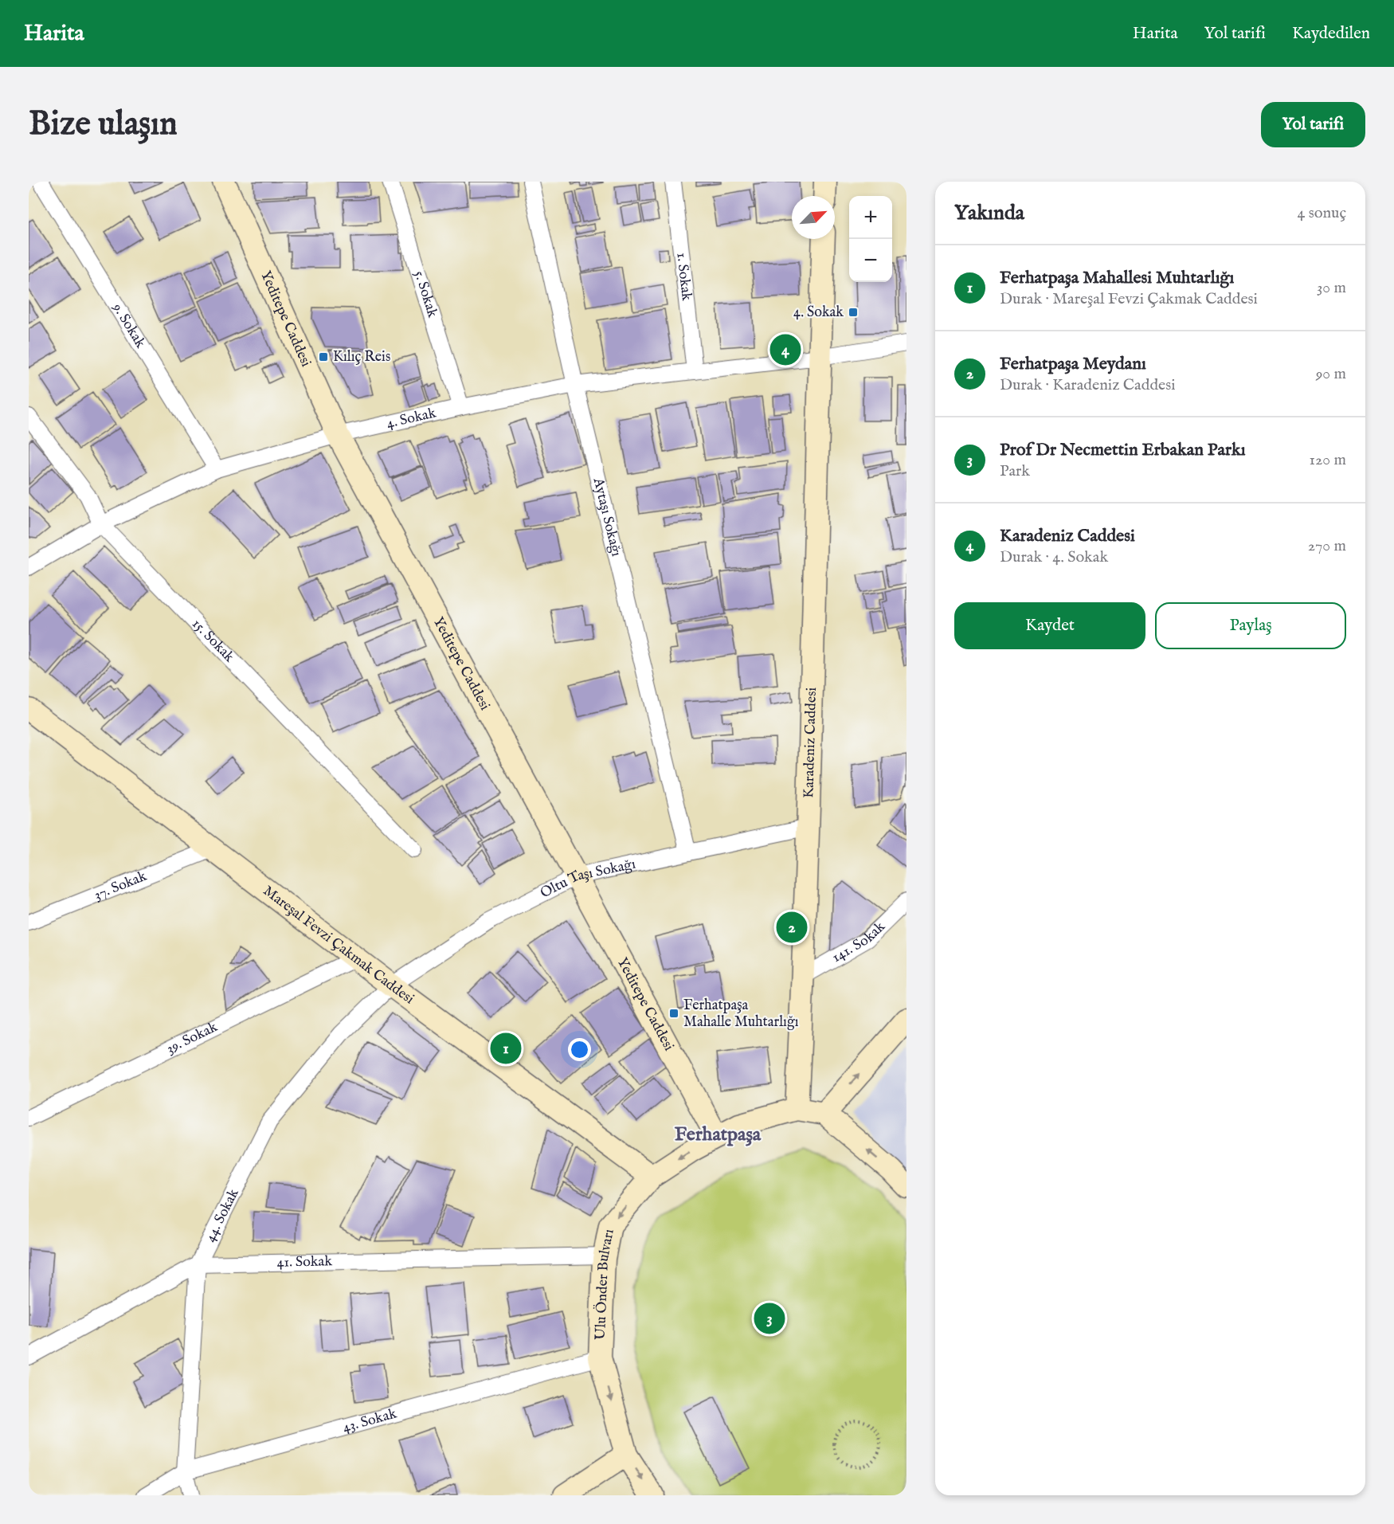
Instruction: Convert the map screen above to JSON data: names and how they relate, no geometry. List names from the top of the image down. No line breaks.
{"streets":{"street":["1. Sokak","5. Sokak","Yeditepe Caddesi","9. Sokak","4. Sokak","Aytaşı Sokağı","15. Sokak","Karadeniz Caddesi","Oltu Taşı Sokağı","37. Sokak","141. Sokak","Mareşal Fevzi Çakmak Caddesi","39. Sokak","44. Sokak","41. Sokak","Ulu Önder Bulvarı","43. Sokak"]},"crossings":[["1. Sokak","4. Sokak"],["5. Sokak","4. Sokak"],["Yeditepe Caddesi","4. Sokak"],["Yeditepe Caddesi","Oltu Taşı Sokağı"],["Yeditepe Caddesi","Ulu Önder Bulvarı"],["9. Sokak","4. Sokak"],["4. Sokak","Aytaşı Sokağı"],["4. Sokak","15. Sokak"],["4. Sokak","Karadeniz Caddesi"],["Aytaşı Sokağı","Oltu Taşı Sokağı"],["Karadeniz Caddesi","Oltu Taşı Sokağı"],["Karadeniz Caddesi","141. Sokak"],["Karadeniz Caddesi","Ulu Önder Bulvarı"],["Oltu Taşı Sokağı","Mareşal Fevzi Çakmak Caddesi"],["Oltu Taşı Sokağı","44. Sokak"],["37. Sokak","Mareşal Fevzi Çakmak Caddesi"],["Mareşal Fevzi Çakmak Caddesi","39. Sokak"],["Mareşal Fevzi Çakmak Caddesi","44. Sokak"],["Mareşal Fevzi Çakmak Caddesi","Ulu Önder Bulvarı"],["44. Sokak","41. Sokak"],["44. Sokak","43. Sokak"],["41. Sokak","Ulu Önder Bulvarı"],["Ulu Önder Bulvarı","43. Sokak"]],"one_way":["Ulu Önder Bulvarı"],"districts":["Ferhatpaşa"],"places":{"transit":["4. Sokak","Kılıç Reis","Ferhatpaşa Mahalle Muhtarlığı"]},"north":"top right","page":{"header":"Harita","nav":["Harita","Yol tarifi","Kaydedilen"],"buttons":["Yol tarifi",["Kaydet","Paylaş"]],"title":"Bize ulaşın","heading":["Yakında","4 sonuç"],"map_buttons":["+","−"],"list":[{"mark":"1","name":"Ferhatpaşa Mahallesi Muhtarlığı","note":"Durak · Mareşal Fevzi Çakmak Caddesi","value":"30 m"},{"mark":"2","name":"Ferhatpaşa Meydanı","note":"Durak · Karadeniz Caddesi","value":"90 m"},{"mark":"3","name":"Prof Dr Necmettin Erbakan Parkı","note":"Park","value":"120 m"},{"mark":"4","name":"Karadeniz Caddesi","note":"Durak · 4. Sokak","value":"270 m"}],"pins":["4","2","1","3"]}}
